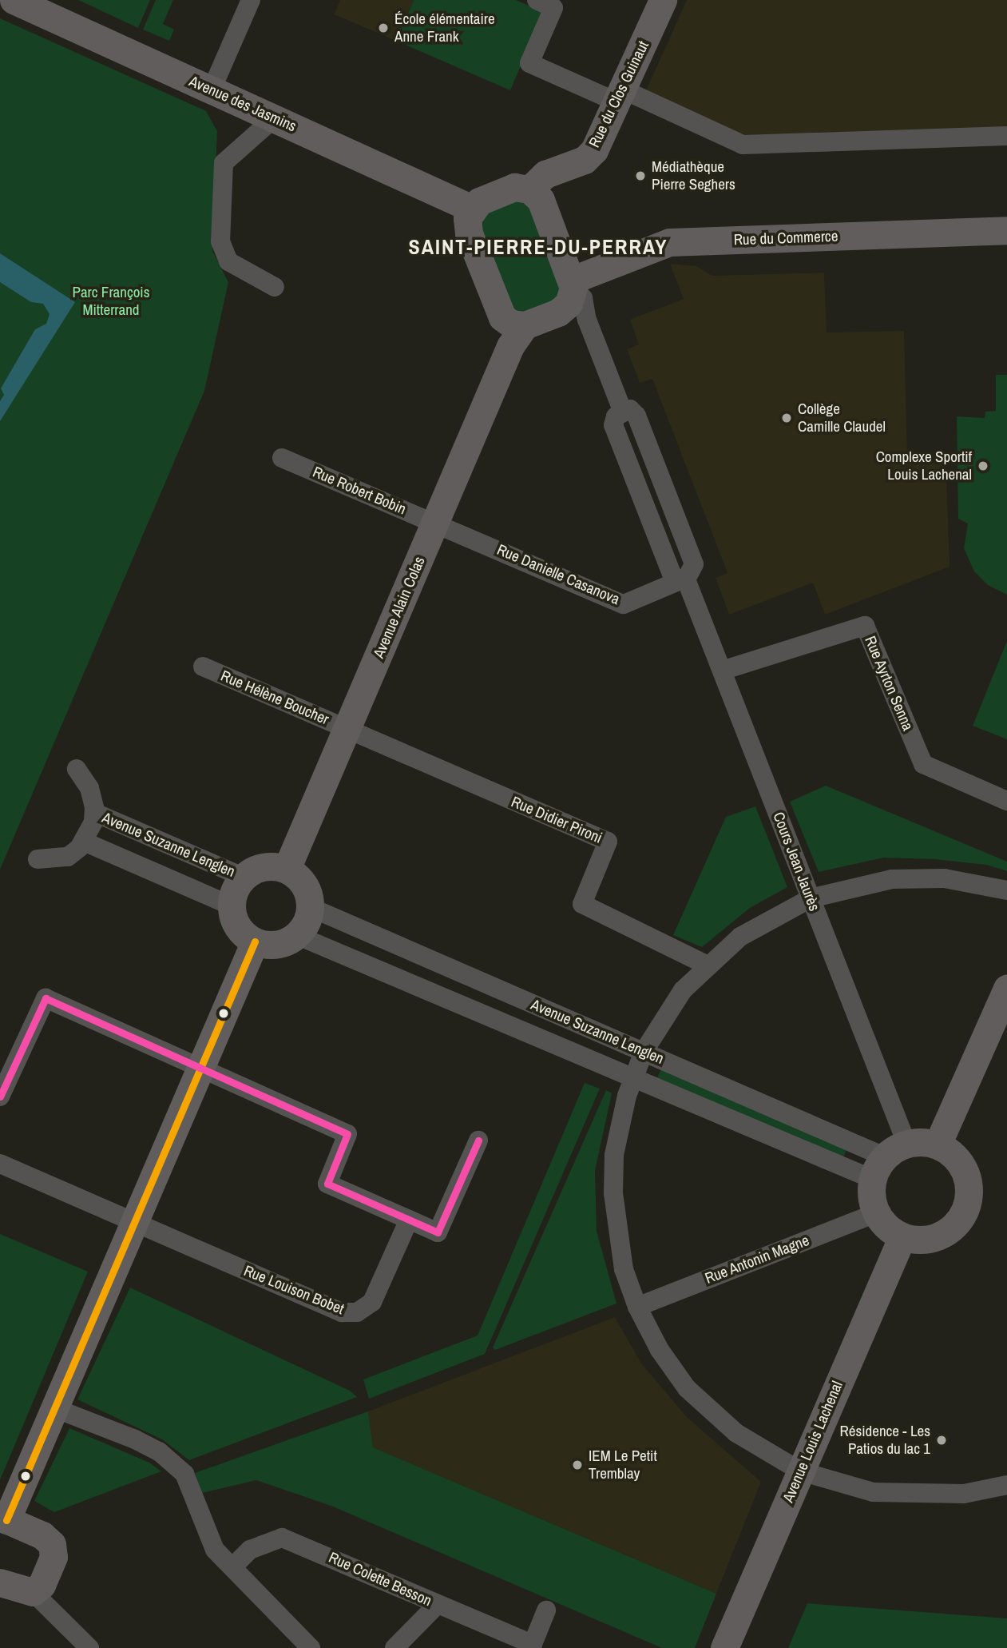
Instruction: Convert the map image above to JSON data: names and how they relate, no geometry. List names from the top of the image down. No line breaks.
{"streets":{"street":["Rue du Clos Guinaut","Avenue des Jasmins","Rue du Commerce","Rue Robert Bobin","Rue Danielle Casanova","Avenue Alain Colas","Rue Ayrton Senna","Rue Hélène Boucher","Rue Didier Pironi","Avenue Suzanne Lenglen","Cours Jean Jaurès","Rue Antonin Magne","Rue Louison Bobet","Avenue Louis Lachenal","Rue Colette Besson"]},"crossings":[["Rue Robert Bobin","Rue Danielle Casanova"],["Rue Robert Bobin","Avenue Alain Colas"],["Rue Danielle Casanova","Avenue Alain Colas"],["Rue Danielle Casanova","Cours Jean Jaurès"],["Avenue Alain Colas","Rue Hélène Boucher"],["Avenue Alain Colas","Rue Didier Pironi"],["Avenue Alain Colas","Avenue Suzanne Lenglen"],["Rue Ayrton Senna","Cours Jean Jaurès"],["Rue Hélène Boucher","Rue Didier Pironi"],["Avenue Suzanne Lenglen","Cours Jean Jaurès"],["Avenue Suzanne Lenglen","Rue Antonin Magne"],["Avenue Suzanne Lenglen","Avenue Louis Lachenal"],["Cours Jean Jaurès","Rue Antonin Magne"],["Cours Jean Jaurès","Avenue Louis Lachenal"],["Rue Antonin Magne","Avenue Louis Lachenal"]],"districts":["SAINT-PIERRE-DU-PERRAY"],"parks":["Parc François Mitterrand"],"places":["École élémentaire Anne Frank","Médiathèque Pierre Seghers","Collège Camille Claudel","Complexe Sportif Louis Lachenal","Résidence - Les Patios du lac 1","IEM Le Petit Tremblay"]}
